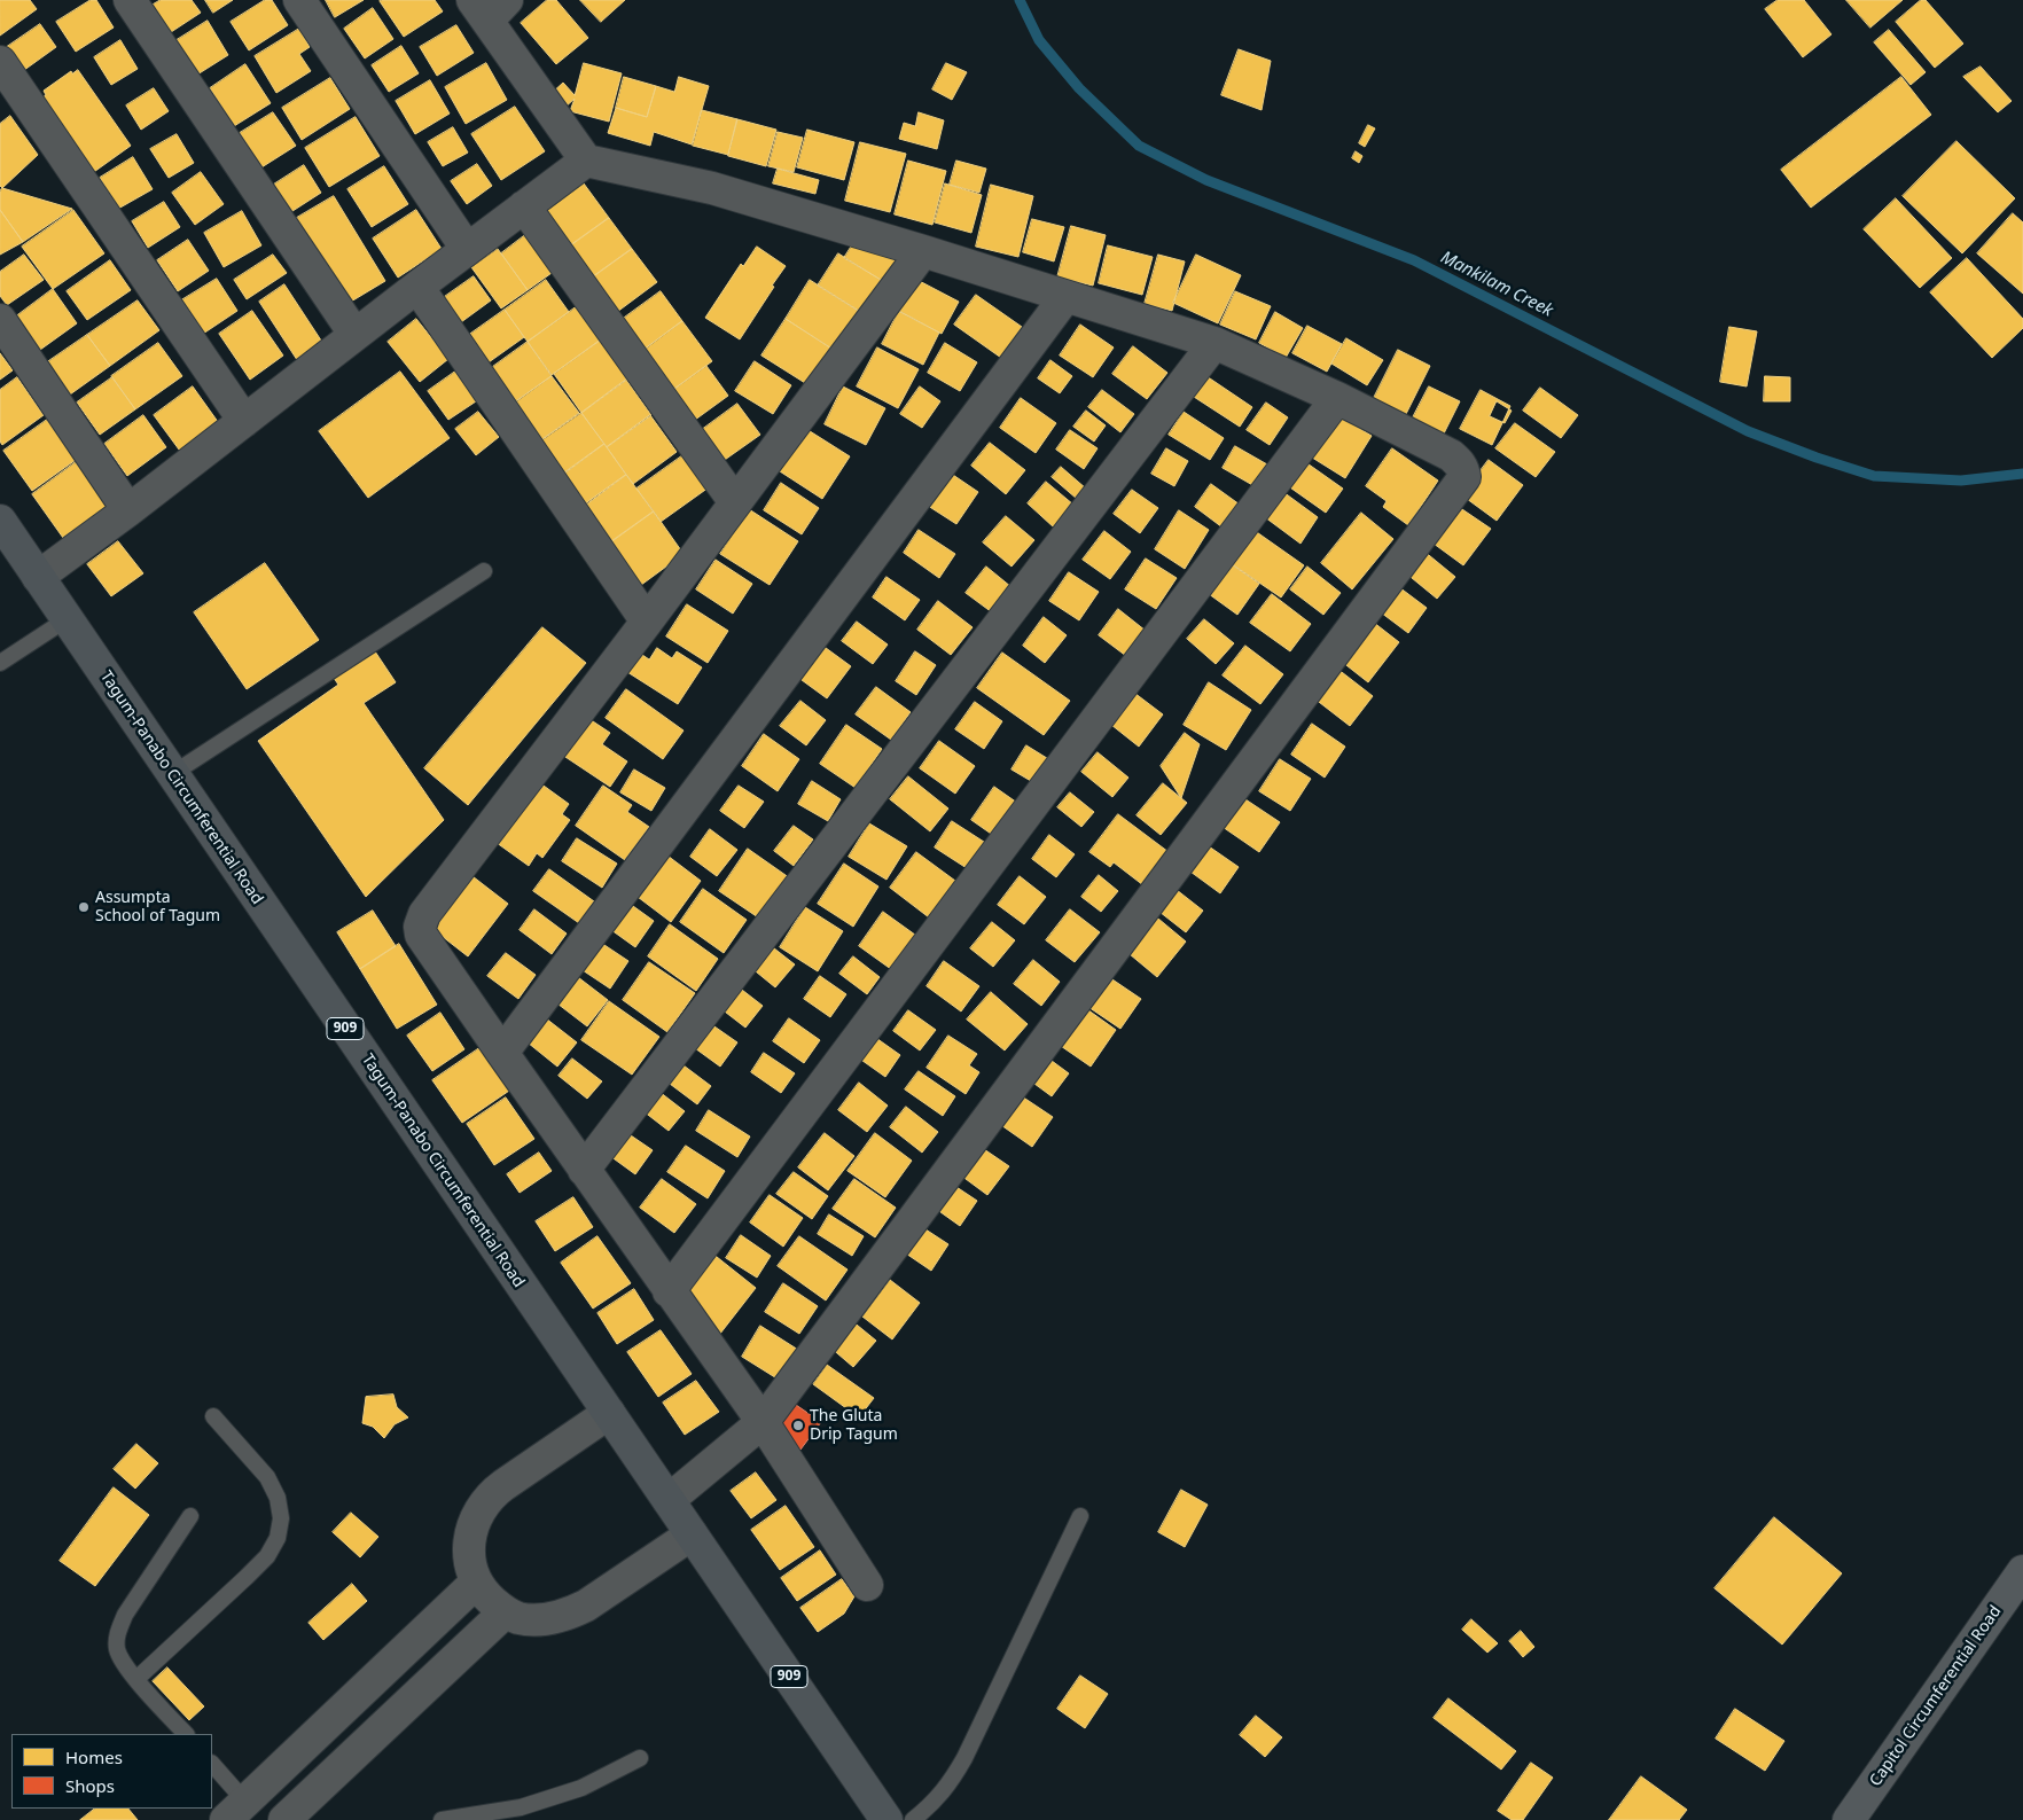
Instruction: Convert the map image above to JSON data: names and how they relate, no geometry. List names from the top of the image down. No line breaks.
{"streets":{"highway":["Tagum-Panabo Circumferential Road","909"],"main road":["Capitol Circumferential Road"]},"water":["Mankilam Creek"],"places":["Assumpta School of Tagum","The Gluta Drip Tagum"],"legend":["Homes","Shops"]}
